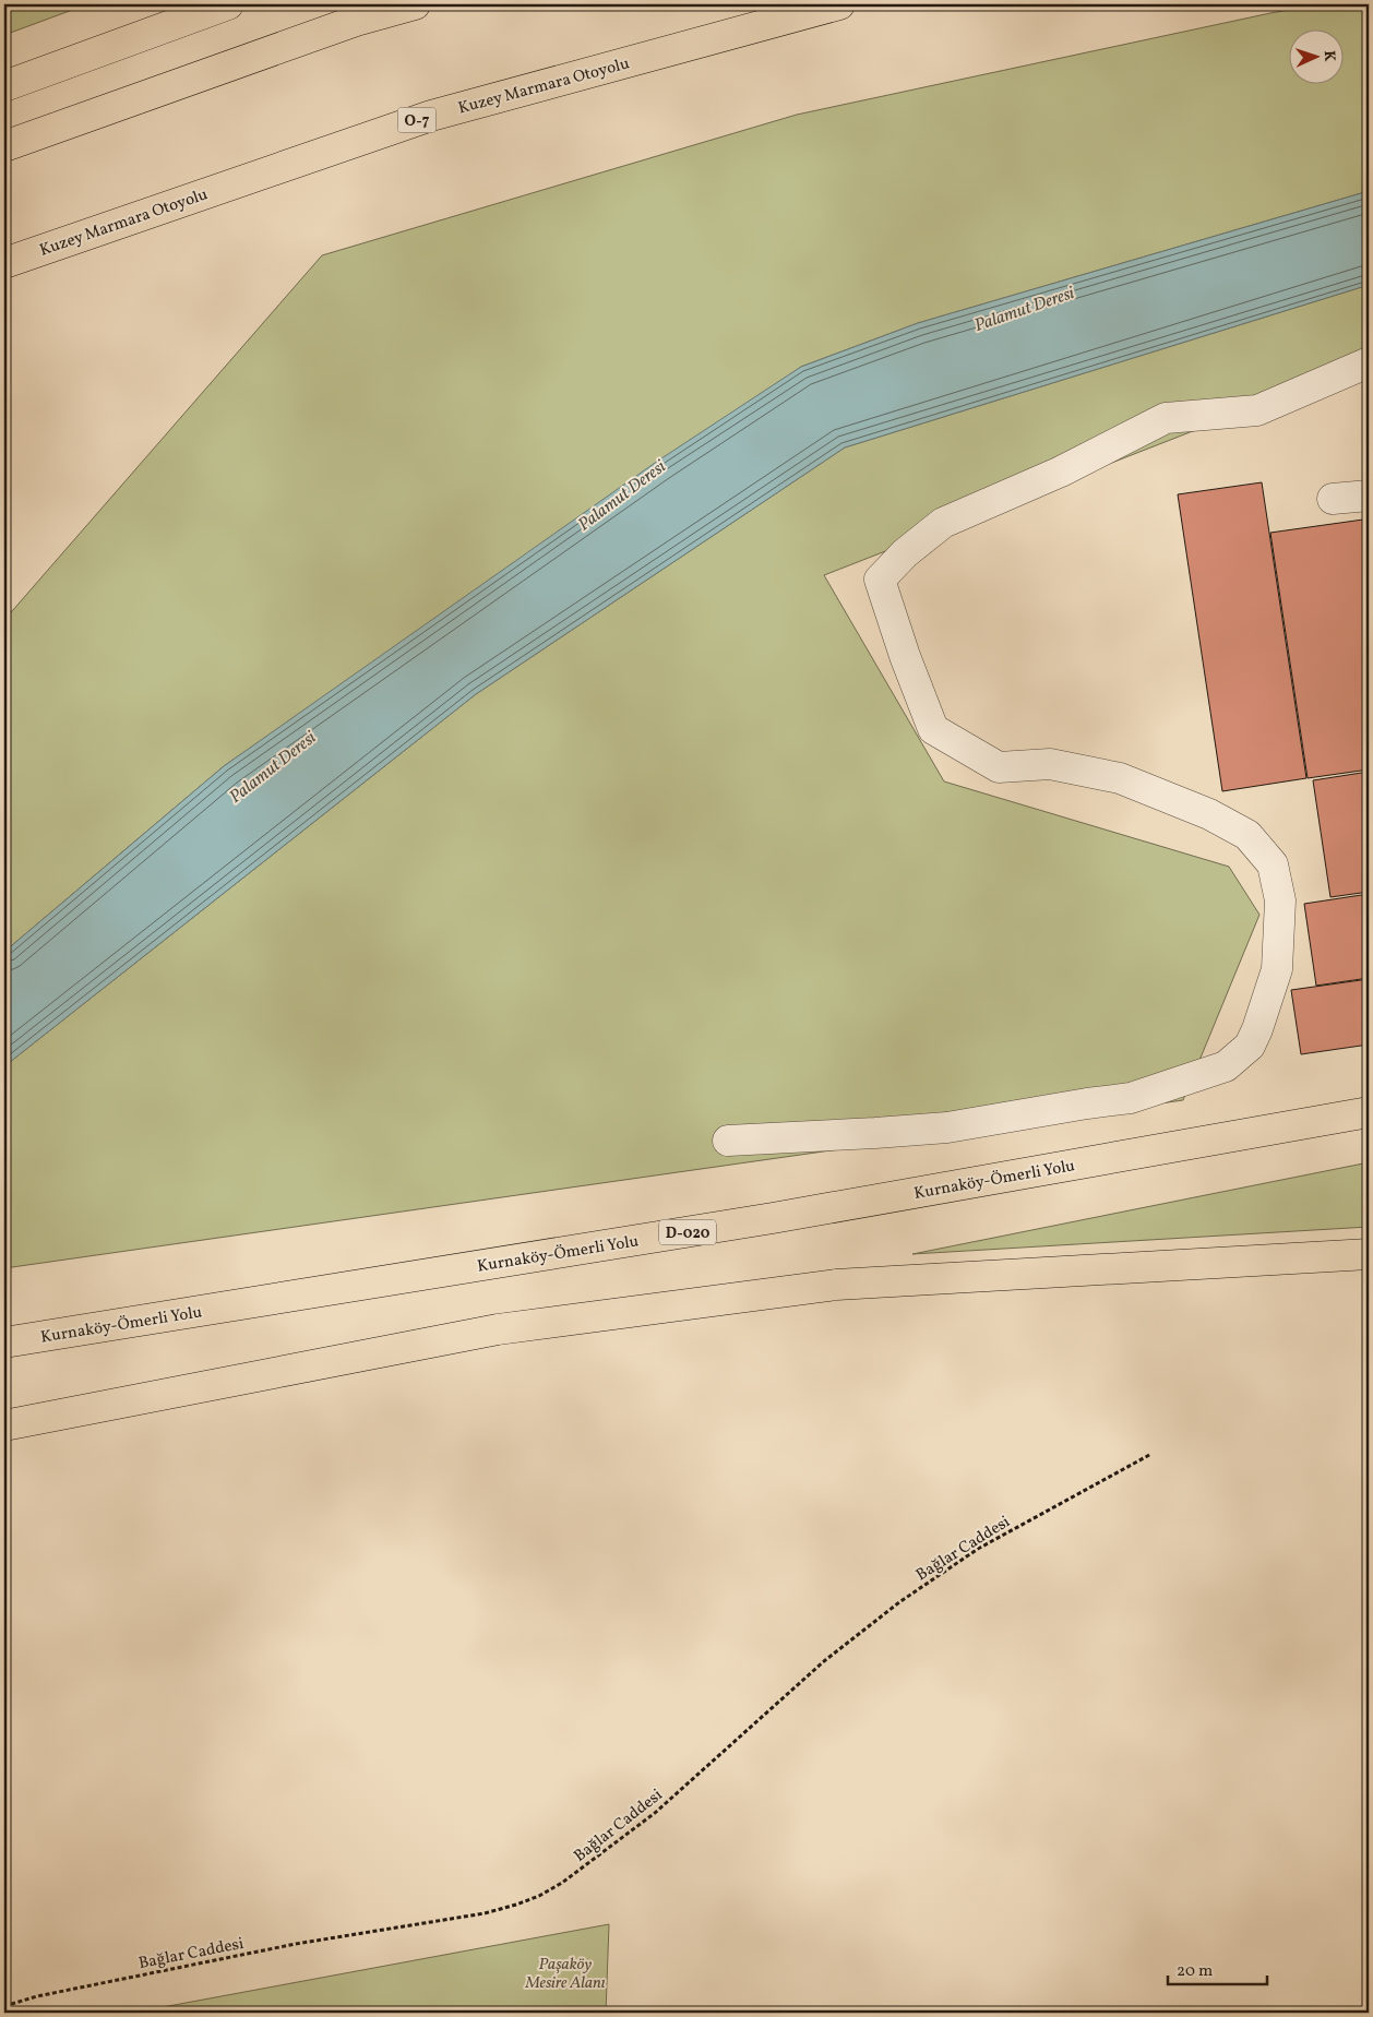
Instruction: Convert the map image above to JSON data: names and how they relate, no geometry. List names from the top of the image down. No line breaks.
{"streets":{"highway":["Kuzey Marmara Otoyolu","O-7","Kurnaköy-Ömerli Yolu","D-020"],"path":["Bağlar Caddesi"]},"water":["Palamut Deresi"],"parks":["Paşaköy Mesire Alanı"],"scale_bar":"20 m","north":"right"}
